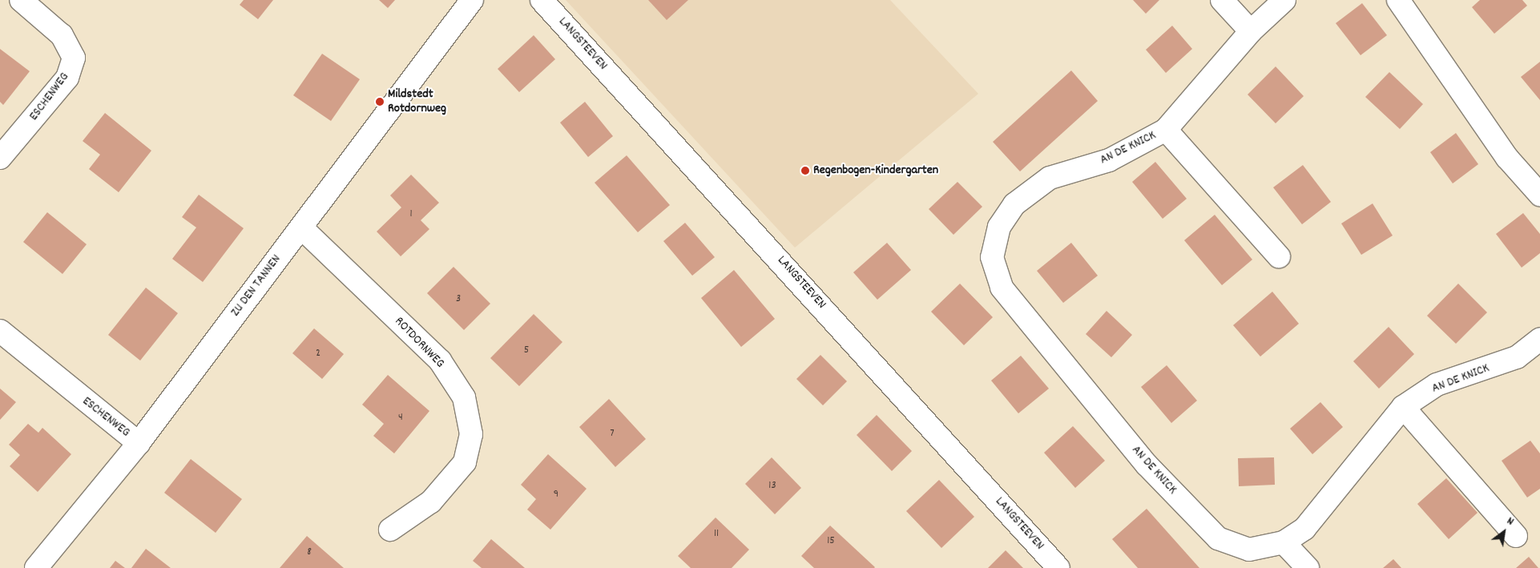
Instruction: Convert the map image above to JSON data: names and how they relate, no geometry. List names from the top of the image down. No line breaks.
{"streets":{"street":["LANGSTEEVEN","ESCHENWEG","AN DE KNICK","ZU DEN TANNEN","ROTDORNWEG"]},"crossings":[["ESCHENWEG","ZU DEN TANNEN"],["ZU DEN TANNEN","ROTDORNWEG"]],"places":["Mildstedt Rotdornweg","Regenbogen-Kindergarten"],"house_numbers":["1","3","5","2","4","7","13","9","11","15","8"],"north":"top right"}
